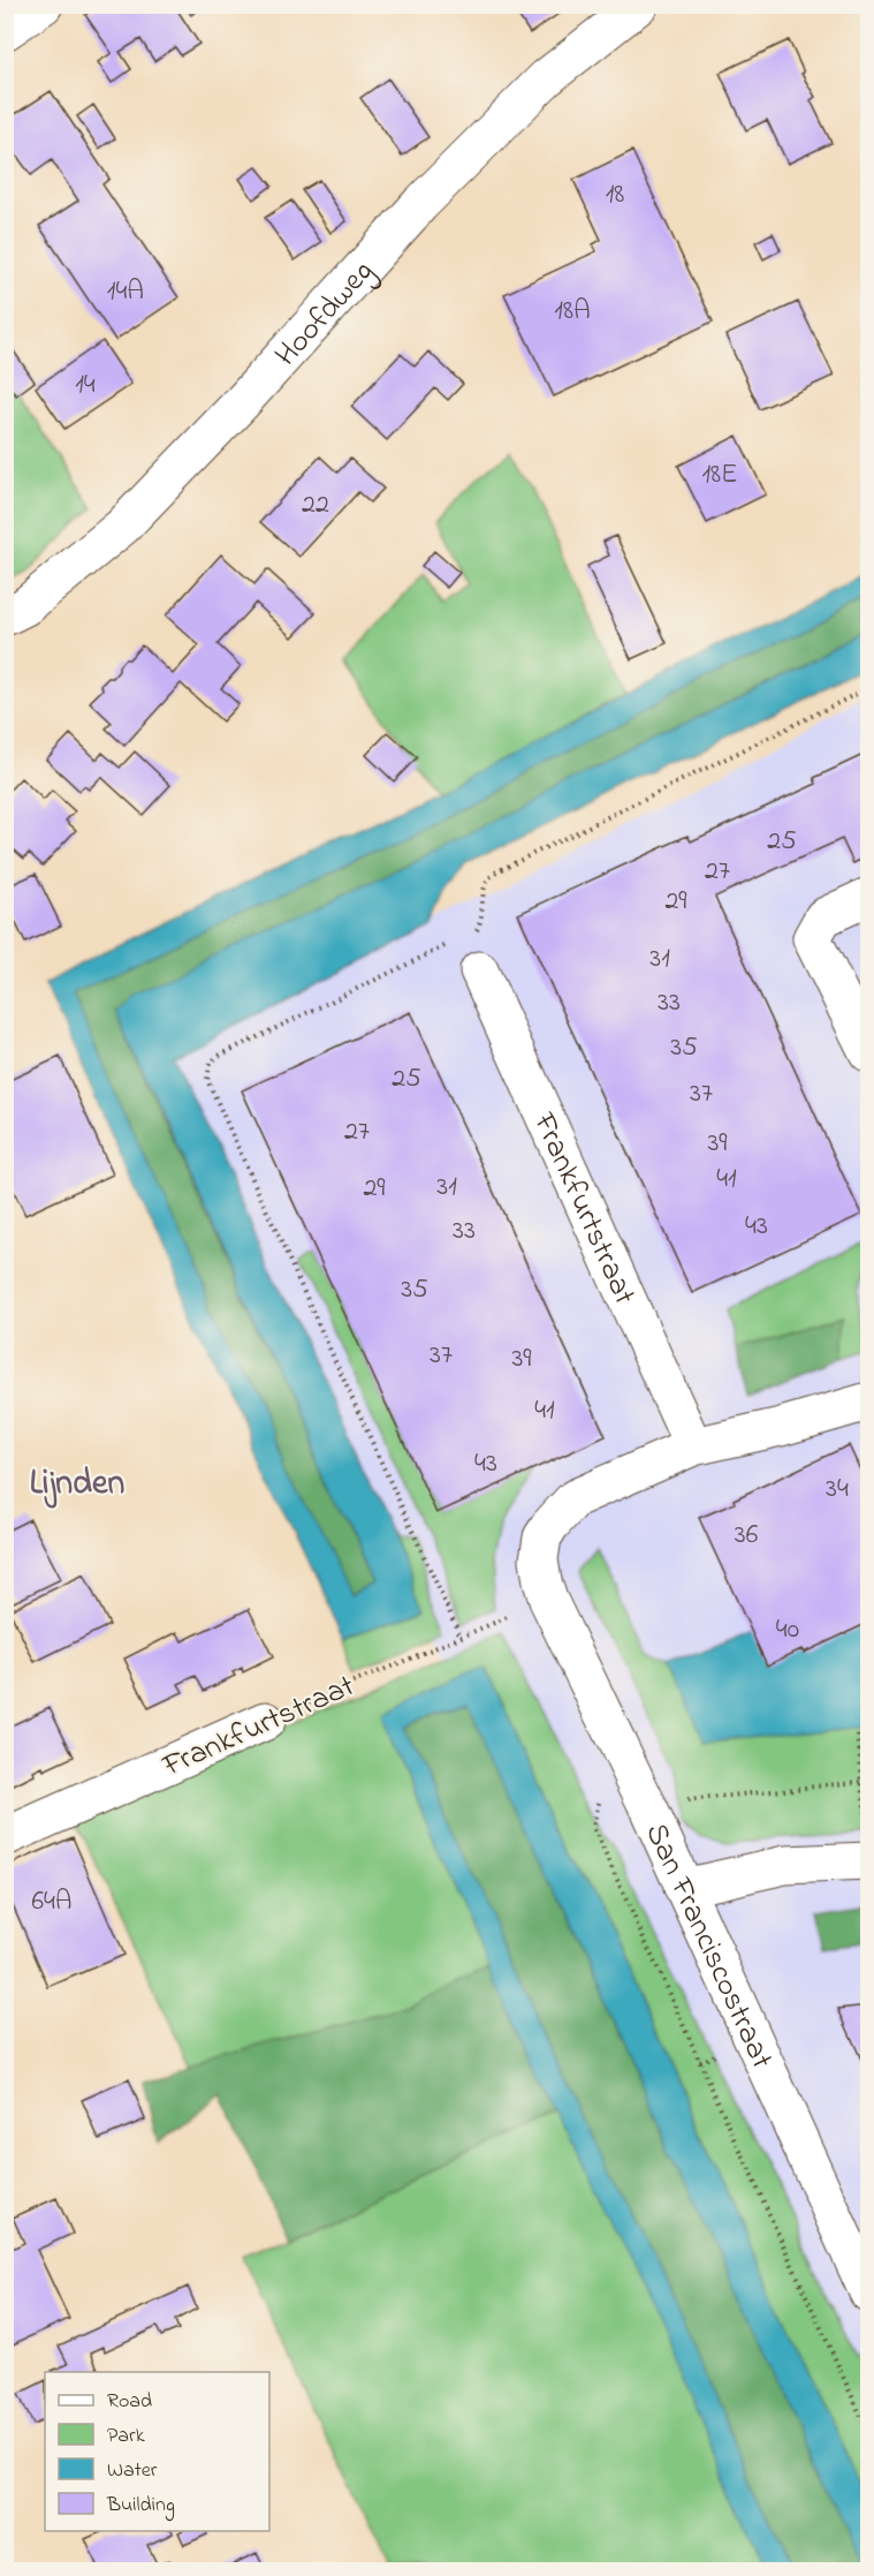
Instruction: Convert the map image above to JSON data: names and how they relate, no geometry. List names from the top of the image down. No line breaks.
{"streets":{"street":["Hoofdweg","Frankfurtstraat","San Franciscostraat"]},"crossings":[["Frankfurtstraat","San Franciscostraat"]],"districts":["Lijnden"],"house_numbers":["18","14A","18A","14","18E","22","25","27","29","31","33","35","25","37","27","39","41","31","29","43","33","35","37","39","41","43","34","36","40","64A"],"legend":["Road","Park","Water","Building"]}
